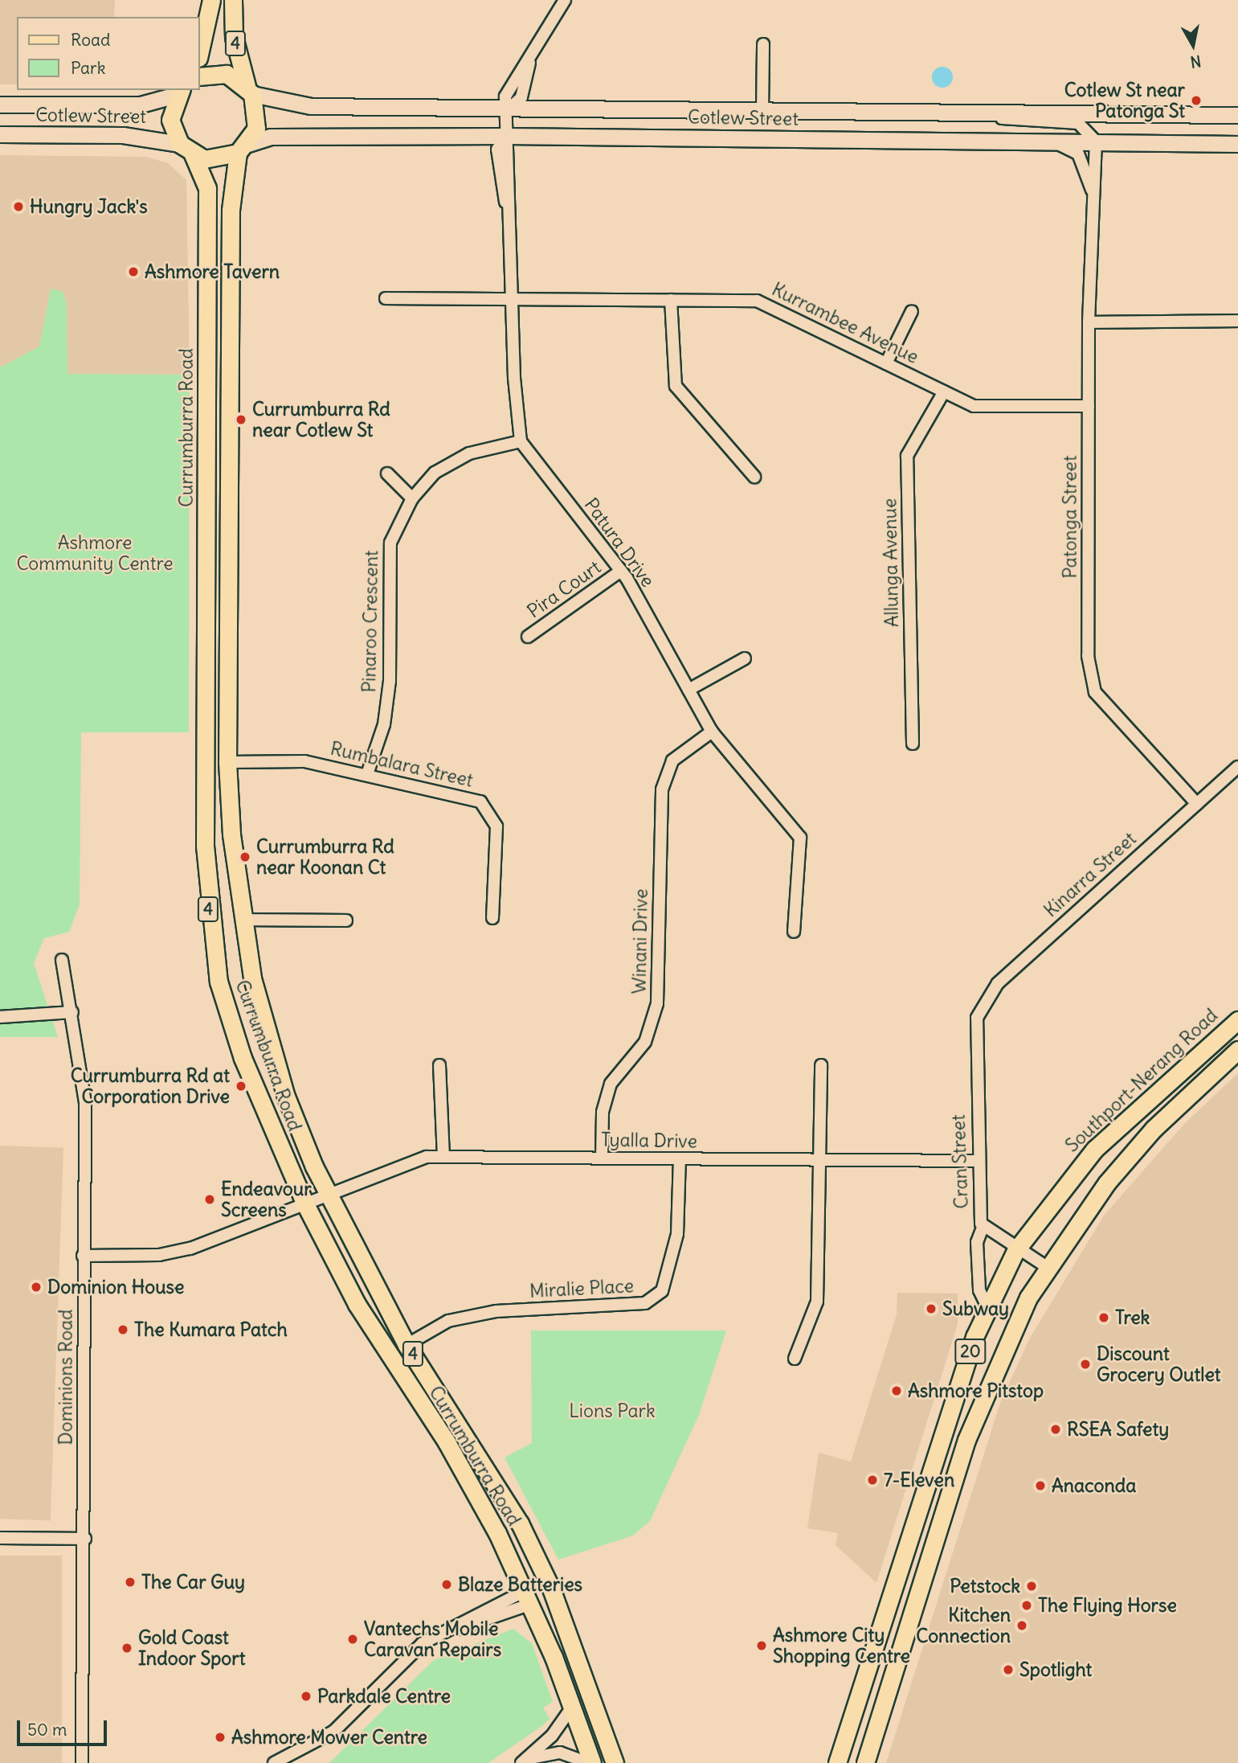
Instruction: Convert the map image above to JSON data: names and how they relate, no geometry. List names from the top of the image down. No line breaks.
{"streets":{"main road":["4","Cotlew Street","Currumburra Road","Southport-Nerang Road","20"],"street":["Kurrambee Avenue","Patonga Street","Patura Drive","Allunga Avenue","Pira Court","Pinaroo Crescent","Rumbalara Street","Kinarra Street","Winani Drive","Tyalla Drive","Cran Street","Miralie Place","Dominions Road"]},"crossings":[["4","Cotlew Street"],["4","Currumburra Road"],["Cotlew Street","Currumburra Road"],["Cotlew Street","Patonga Street"],["Kurrambee Avenue","Patonga Street"],["Kurrambee Avenue","Allunga Avenue"],["Currumburra Road","Rumbalara Street"],["Currumburra Road","Tyalla Drive"],["Currumburra Road","Miralie Place"],["Patonga Street","Kinarra Street"],["Patura Drive","Pira Court"],["Patura Drive","Pinaroo Crescent"],["Patura Drive","Winani Drive"],["Pinaroo Crescent","Rumbalara Street"],["Kinarra Street","Cran Street"],["Winani Drive","Tyalla Drive"],["Southport-Nerang Road","Cran Street"],["Tyalla Drive","Cran Street"],["Tyalla Drive","Miralie Place"],["Tyalla Drive","Dominions Road"],["Cran Street","20"]],"parks":["Ashmore Community Centre","Lions Park"],"places":["Cotlew St near Patonga St","Hungry Jack's","Ashmore Tavern","Currumburra Rd near Cotlew St","Currumburra Rd near Koonan Ct","Currumburra Rd at Corporation Drive","Endeavour Screens","Dominion House","Subway","Trek","The Kumara Patch","Discount Grocery Outlet","Ashmore Pitstop","RSEA Safety","7-Eleven","Anaconda","The Car Guy","Blaze Batteries","Petstock","The Flying Horse","Kitchen Connection","Vantechs Mobile Caravan Repairs","Ashmore City Shopping Centre","Gold Coast Indoor Sport","Spotlight","Parkdale Centre","Ashmore Mower Centre"],"legend":["Road","Park"],"scale_bar":"50 m","north":"bottom"}
